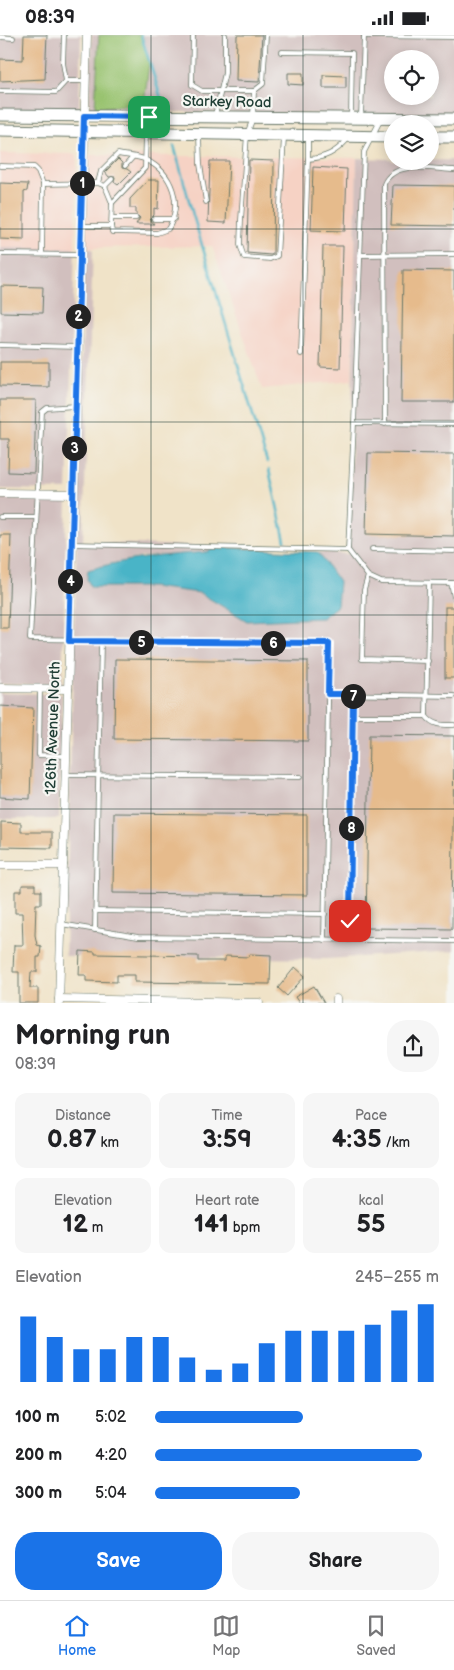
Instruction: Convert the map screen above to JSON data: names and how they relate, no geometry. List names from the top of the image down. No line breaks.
{"streets":{"main road":["Starkey Road"],"street":["126th Avenue North"]},"crossings":[["Starkey Road","126th Avenue North"]],"page":{"status":"08:39","pins":["1","2","3","4","5","6","7","8"],"heading":["Morning run","08:39"],"stats":[["Distance","0.87 km"],["Time","3:59"],["Pace","4:35 /km"],["Elevation","12 m"],["Heart rate","141 bpm"],["kcal","55"]],"chart":["Elevation","245–255 m"],"list":[{"name":"100 m","note":"5:02"},{"name":"200 m","note":"4:20"},{"name":"300 m","note":"5:04"}],"buttons":["Save","Share"],"tabs":["Home","Map","Saved"]}}
